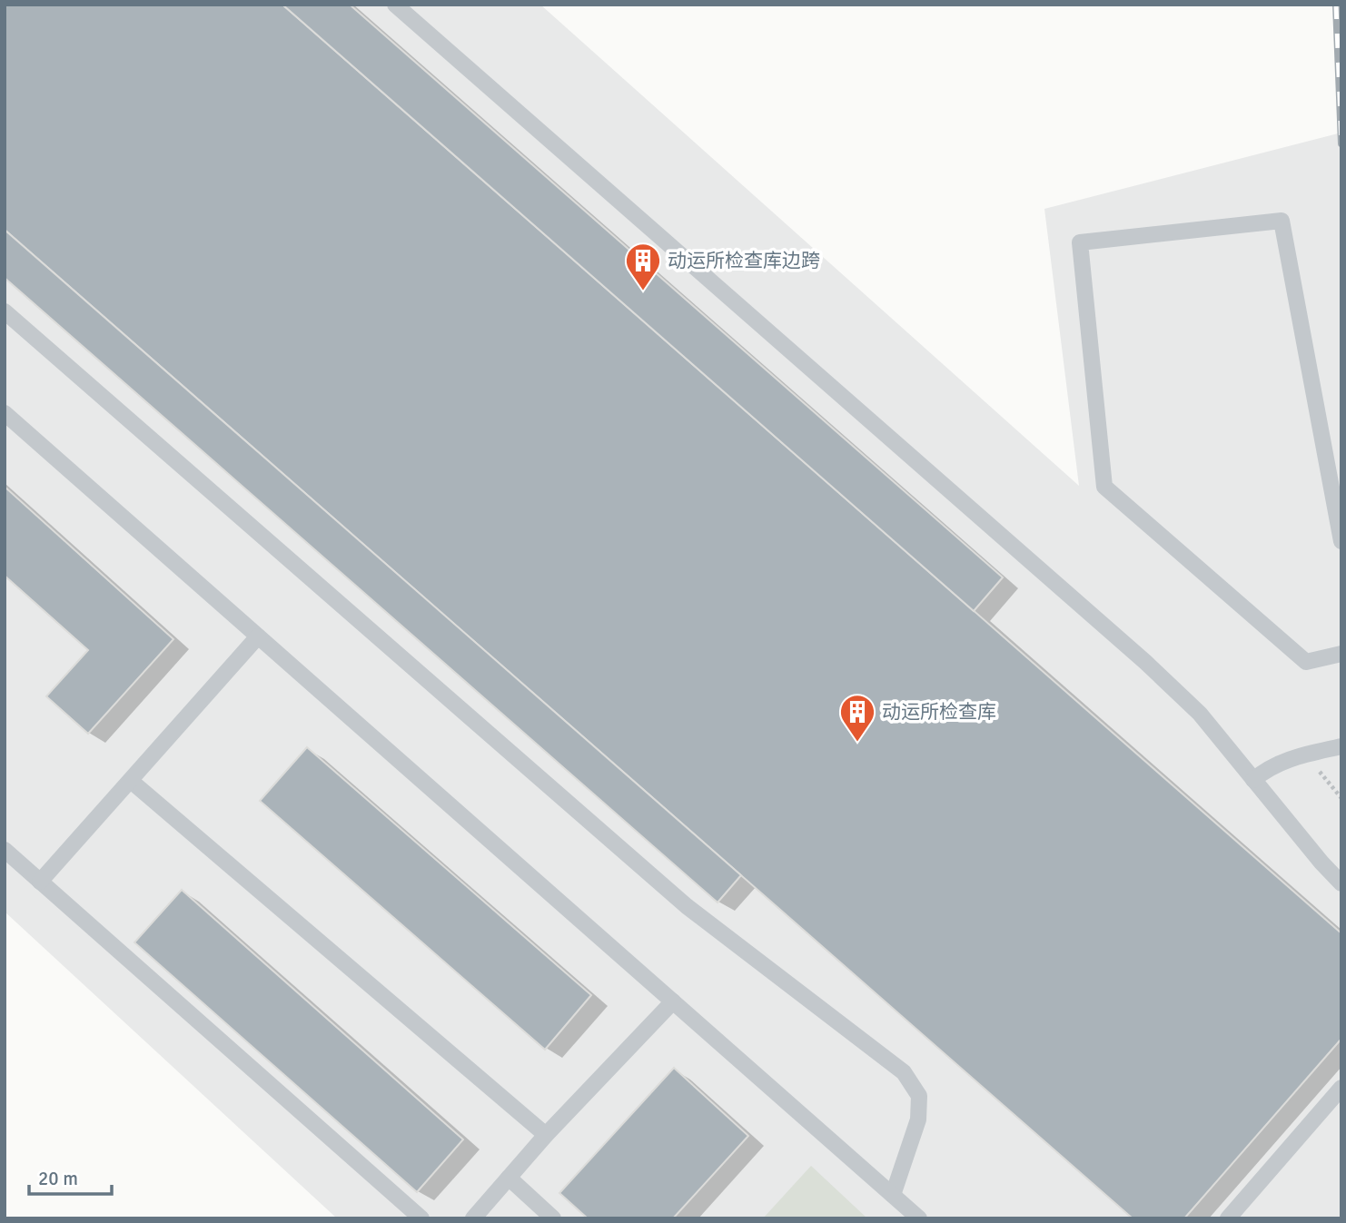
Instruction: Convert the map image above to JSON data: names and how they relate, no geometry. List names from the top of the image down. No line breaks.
{"places":{"building":["动运所检查库边跨","动运所检查库"]},"scale_bar":"20 m"}
